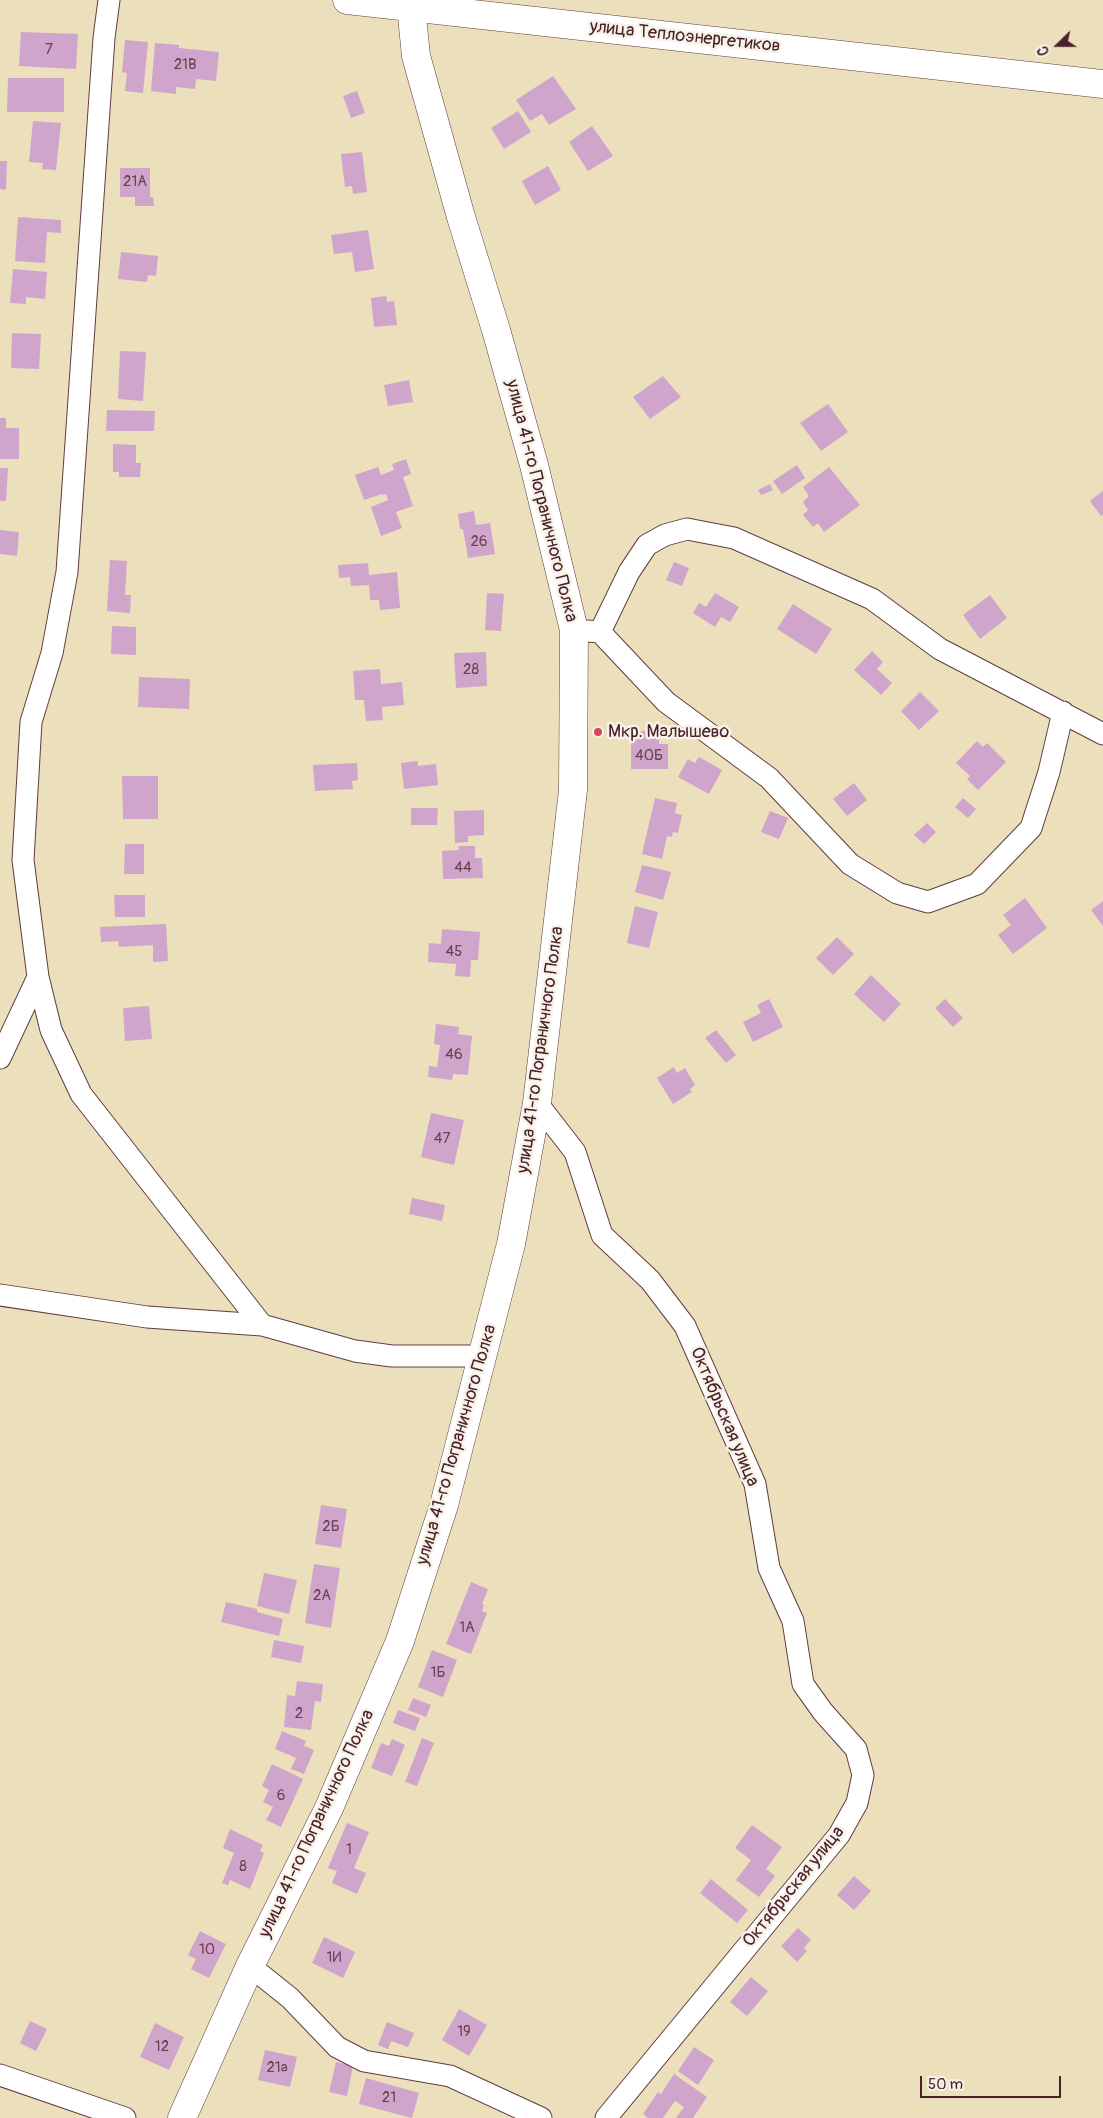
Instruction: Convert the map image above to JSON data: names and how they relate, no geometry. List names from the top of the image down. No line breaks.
{"streets":{"street":["улица Теплоэнергетиков","улица 41-го Пограничного Полка","Октябрьская улица"]},"crossings":[["улица Теплоэнергетиков","улица 41-го Пограничного Полка"],["улица 41-го Пограничного Полка","Октябрьская улица"]],"places":["Мкр. Малышево"],"house_numbers":["7","21В","21А","26","28","40Б","44","45","46","47","2Б","2А","1А","1Б","2","6","1","8","10","1И","19","12","21а","21"],"scale_bar":"50 m","north":"left"}
